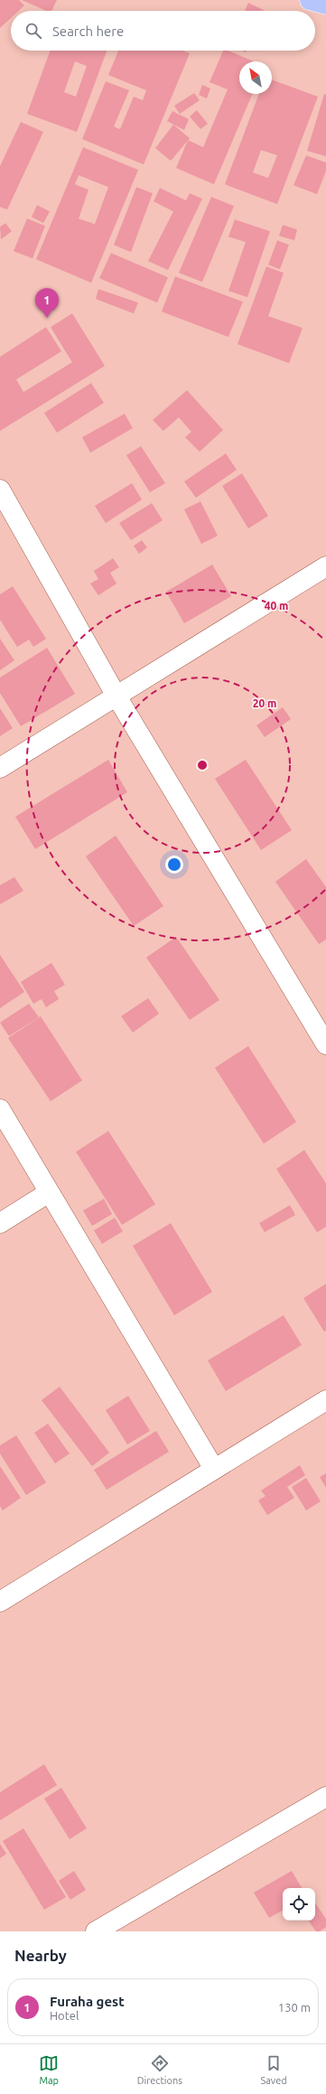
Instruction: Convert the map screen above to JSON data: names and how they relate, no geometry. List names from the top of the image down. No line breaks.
{"north":"top left","page":{"search":"Search here","pins":"1","heading":"Nearby","list":[{"mark":"1","name":"Furaha gest","note":"Hotel","value":"130 m"}],"nav":["Map","Directions","Saved"]},"rings":["40 m","20 m"]}
